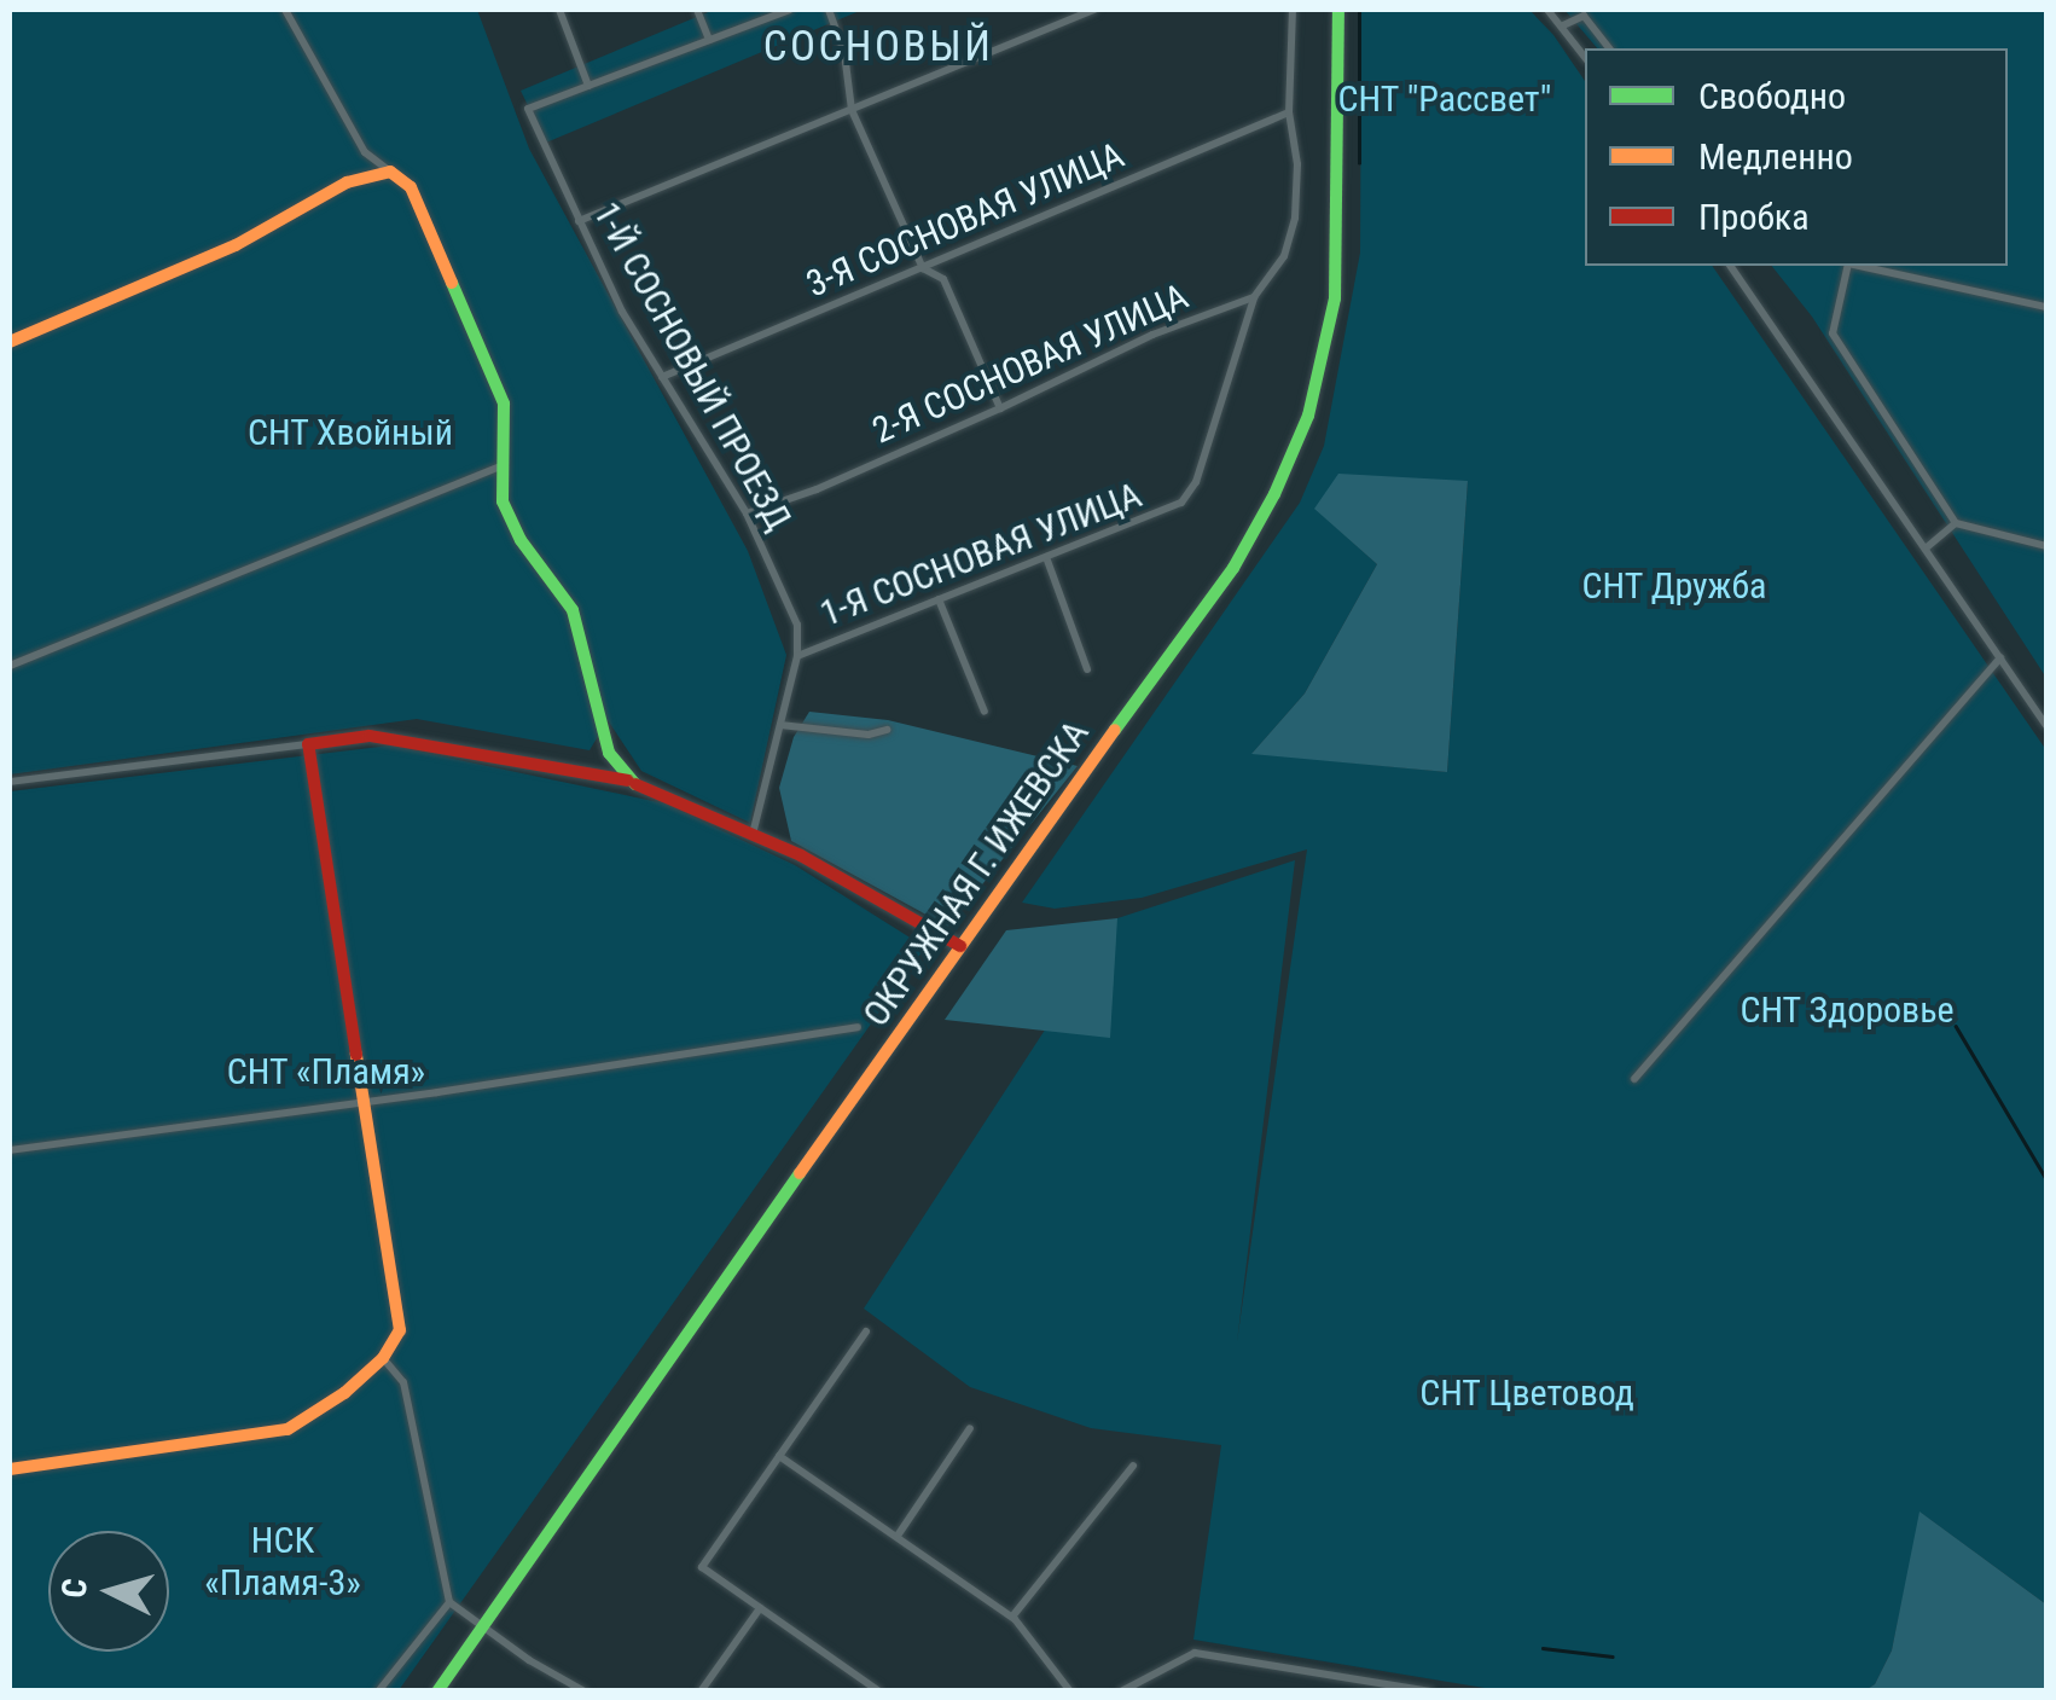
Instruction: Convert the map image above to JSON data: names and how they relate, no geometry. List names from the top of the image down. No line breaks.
{"streets":{"street":["3-Я СОСНОВАЯ УЛИЦА","2-Я СОСНОВАЯ УЛИЦА","1-Й СОСНОВЫЙ ПРОЕЗД","1-Я СОСНОВАЯ УЛИЦА","ОКРУЖНАЯ Г. ИЖЕВСКА"]},"crossings":[["3-Я СОСНОВАЯ УЛИЦА","1-Й СОСНОВЫЙ ПРОЕЗД"],["2-Я СОСНОВАЯ УЛИЦА","1-Й СОСНОВЫЙ ПРОЕЗД"],["2-Я СОСНОВАЯ УЛИЦА","1-Я СОСНОВАЯ УЛИЦА"],["1-Й СОСНОВЫЙ ПРОЕЗД","1-Я СОСНОВАЯ УЛИЦА"]],"districts":["СОСНОВЫЙ"],"parks":["СНТ \"Рассвет\"","СНТ Хвойный","СНТ Дружба","СНТ Здоровье","СНТ «Пламя»","СНТ Цветовод","НСК «Пламя-3»"],"legend":["Свободно","Медленно","Пробка"],"north":"left"}
